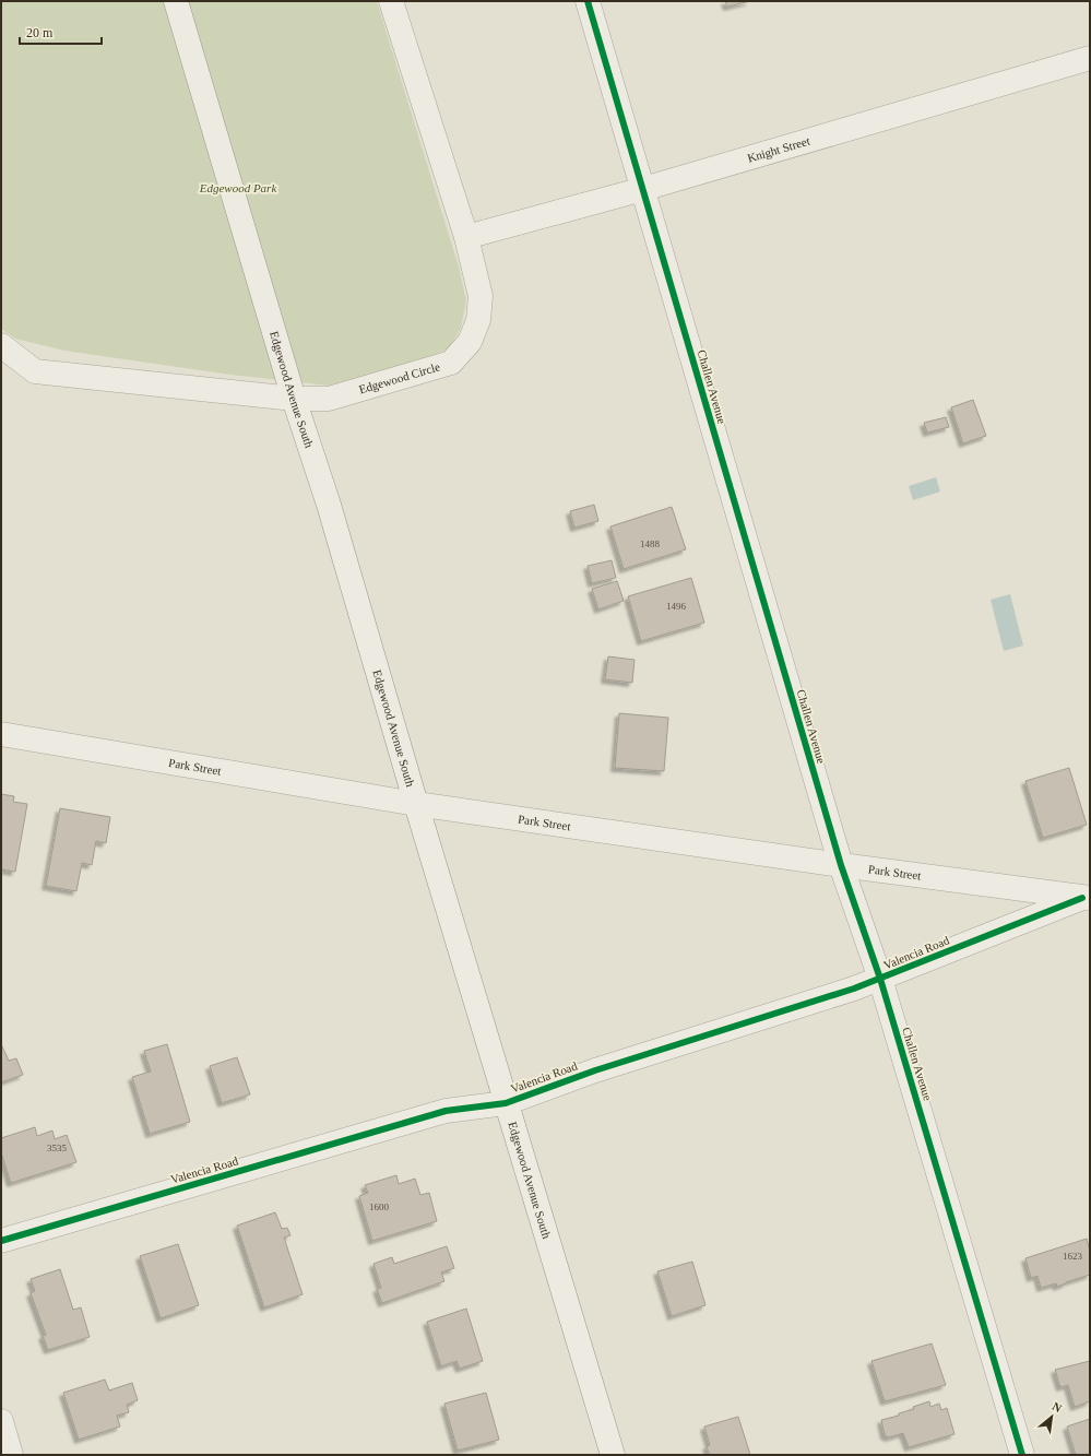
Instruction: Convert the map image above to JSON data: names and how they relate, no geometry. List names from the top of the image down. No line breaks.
{"streets":{"street":["Knight Street","Edgewood Circle","Challen Avenue","Edgewood Avenue South","Park Street","Valencia Road"]},"crossings":[["Knight Street","Edgewood Circle"],["Knight Street","Challen Avenue"],["Edgewood Circle","Edgewood Avenue South"],["Challen Avenue","Park Street"],["Challen Avenue","Valencia Road"],["Edgewood Avenue South","Park Street"],["Edgewood Avenue South","Valencia Road"],["Park Street","Valencia Road"]],"parks":["Edgewood Park"],"house_numbers":["1488","1496","3535","1600","1623"],"scale_bar":"20 m","north":"top right"}
